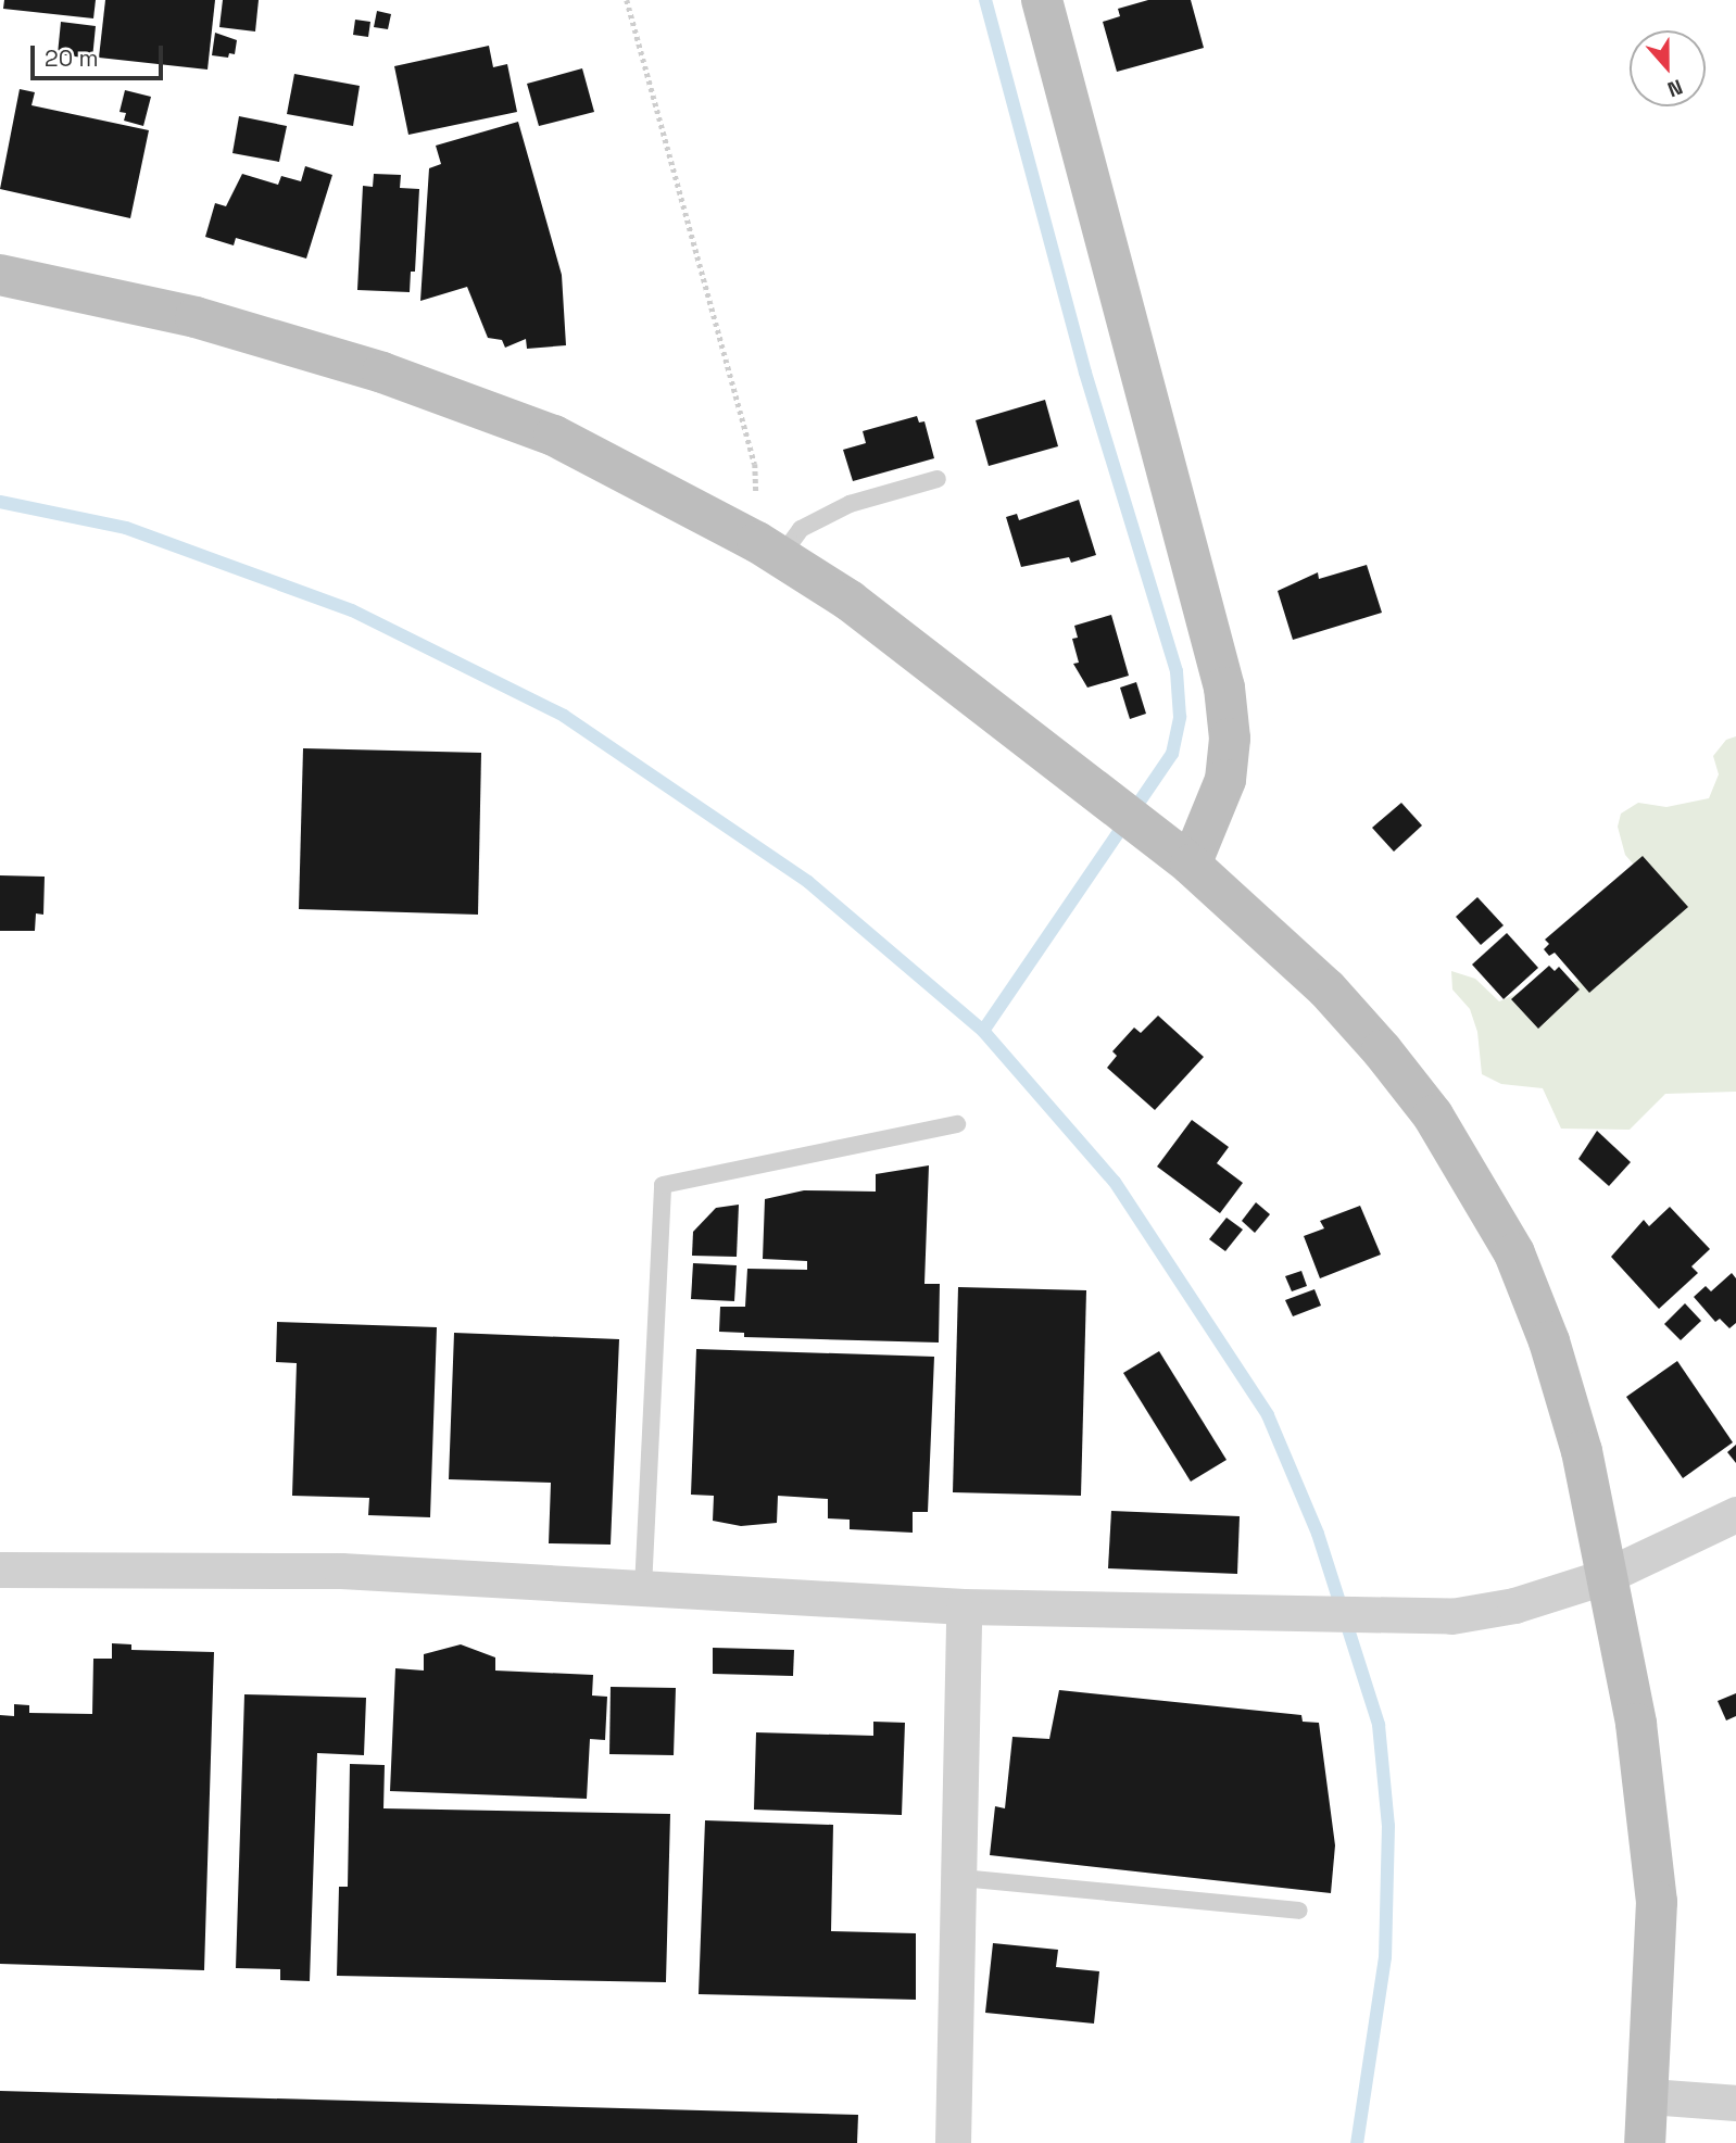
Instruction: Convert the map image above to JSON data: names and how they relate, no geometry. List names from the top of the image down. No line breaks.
{"scale_bar":"20 m","north":"bottom"}
